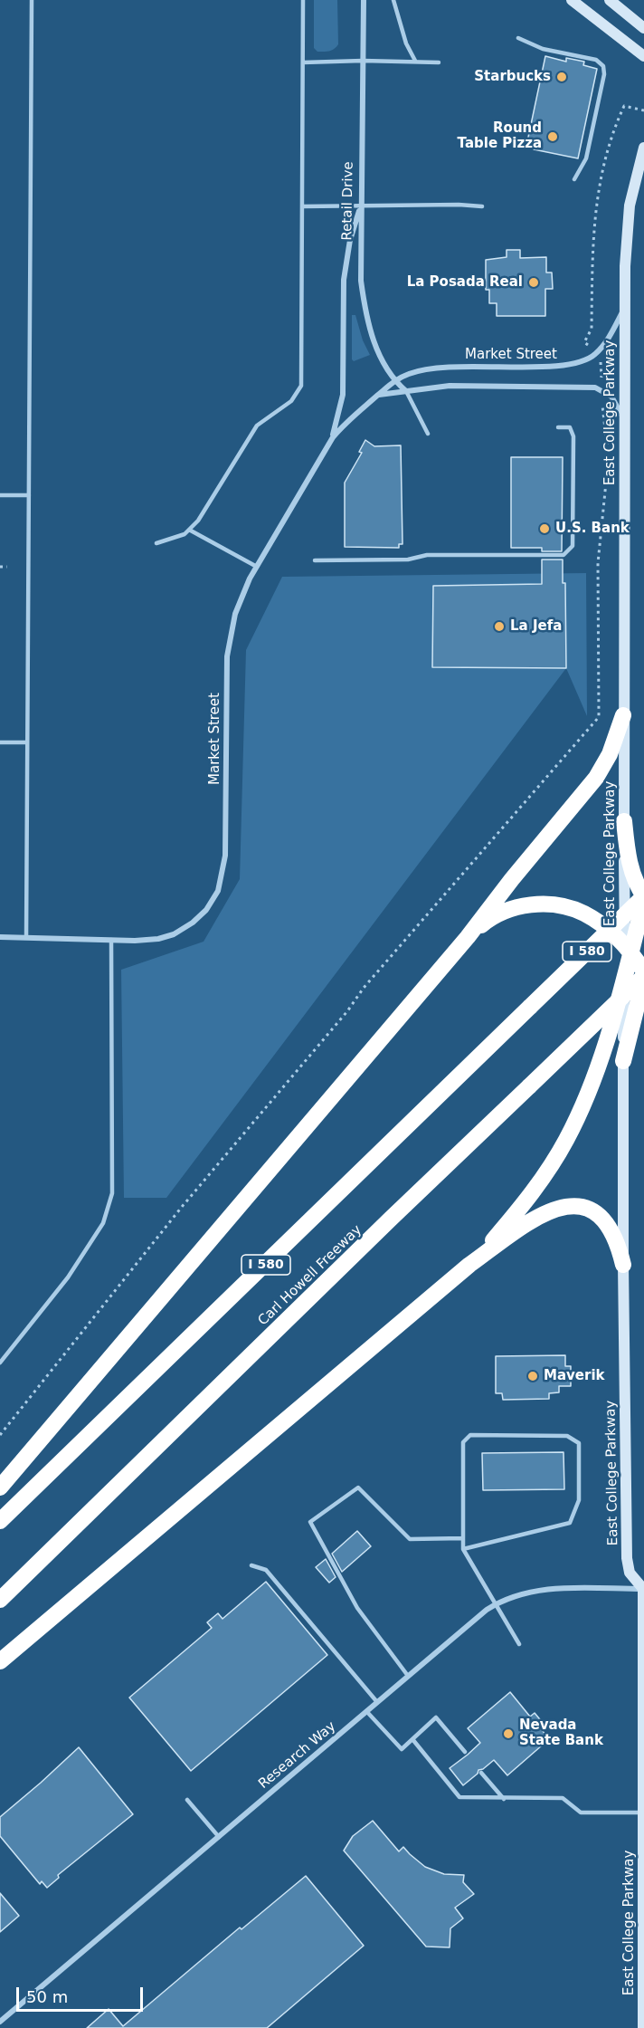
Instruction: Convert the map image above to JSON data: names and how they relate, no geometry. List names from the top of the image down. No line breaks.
{"streets":{"highway":["I 580","Carl Howell Freeway"],"main road":["East College Parkway"],"street":["Retail Drive","Market Street","Research Way"]},"crossings":[["Retail Drive","Market Street"],["East College Parkway","Research Way"]],"places":["Starbucks","Round Table Pizza","La Posada Real","U.S. Bank","La Jefa","Maverik","Nevada State Bank"],"scale_bar":"50 m"}
